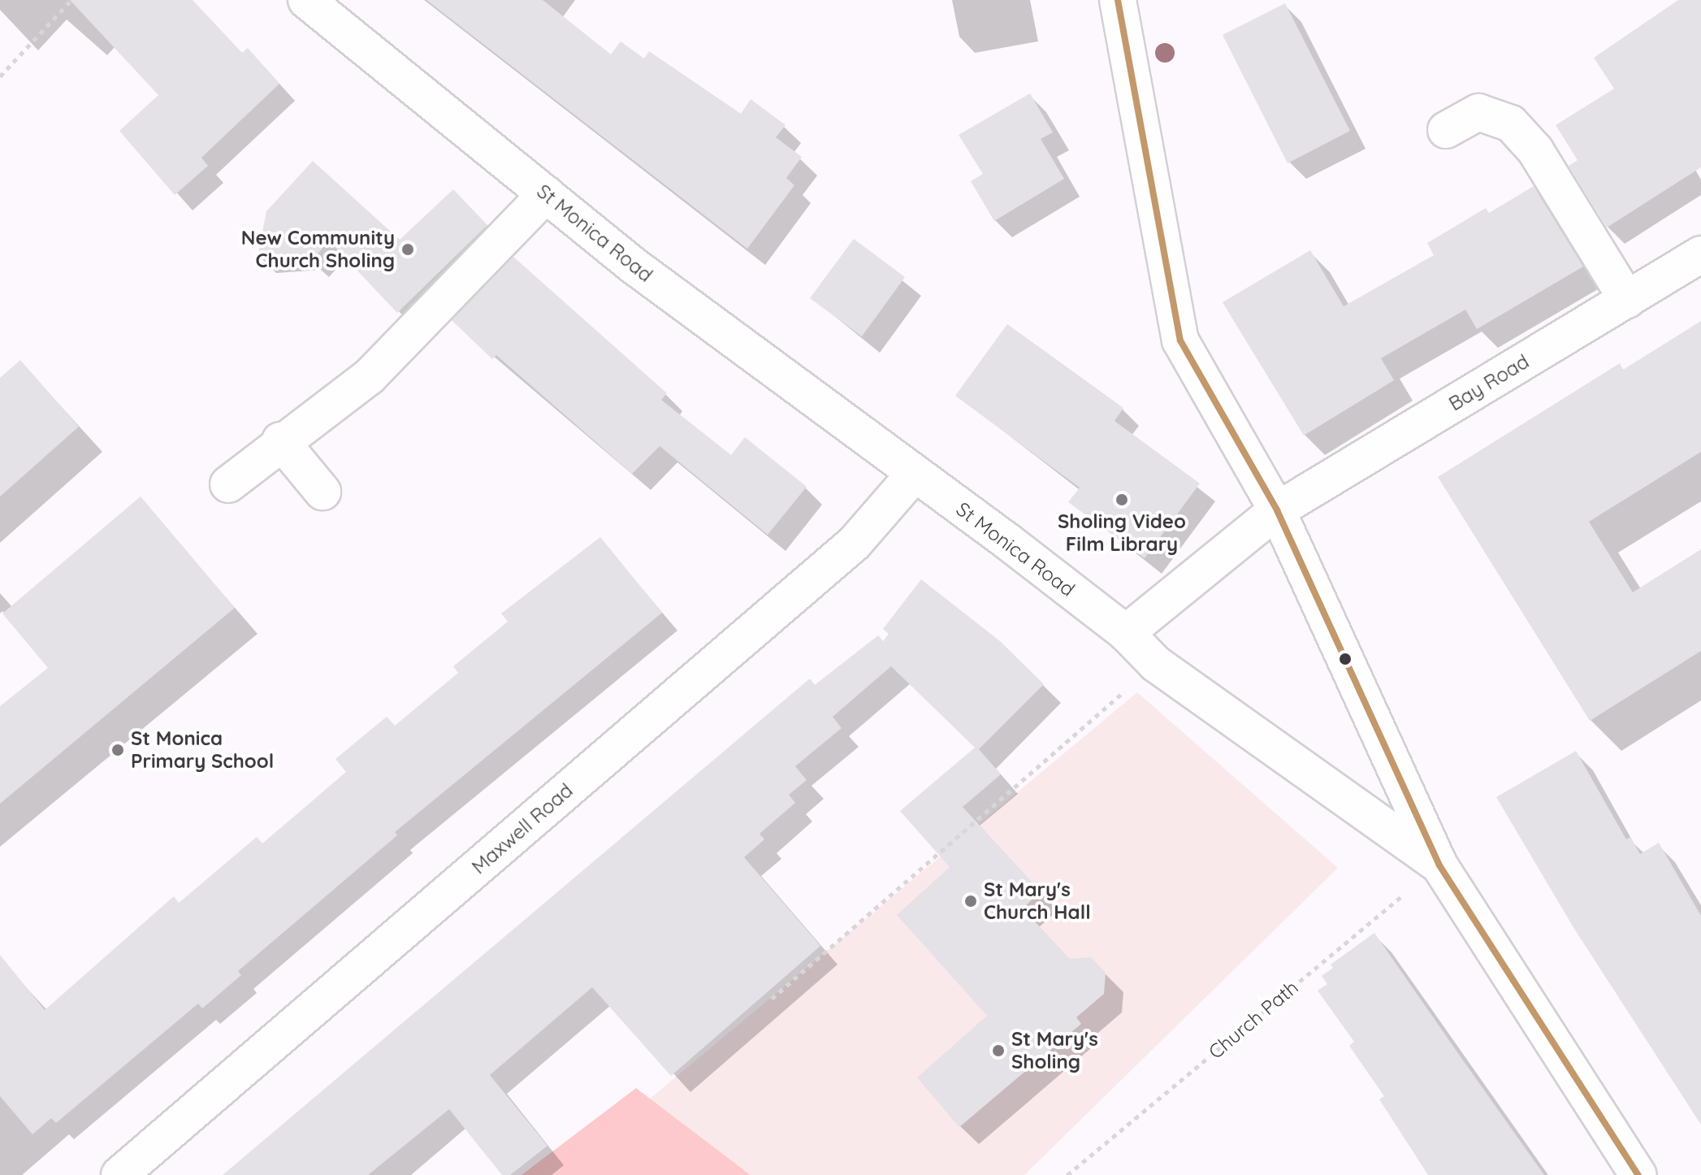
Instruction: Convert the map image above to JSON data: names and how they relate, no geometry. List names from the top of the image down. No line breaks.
{"streets":{"street":["St Monica Road","Bay Road","Maxwell Road"],"path":["Church Path"]},"crossings":[["St Monica Road","Bay Road"],["St Monica Road","Maxwell Road"],["St Monica Road","Church Path"]],"places":["New Community Church Sholing","Sholing Video Film Library","St Monica Primary School","St Mary's Church Hall","St Mary's Sholing"]}
